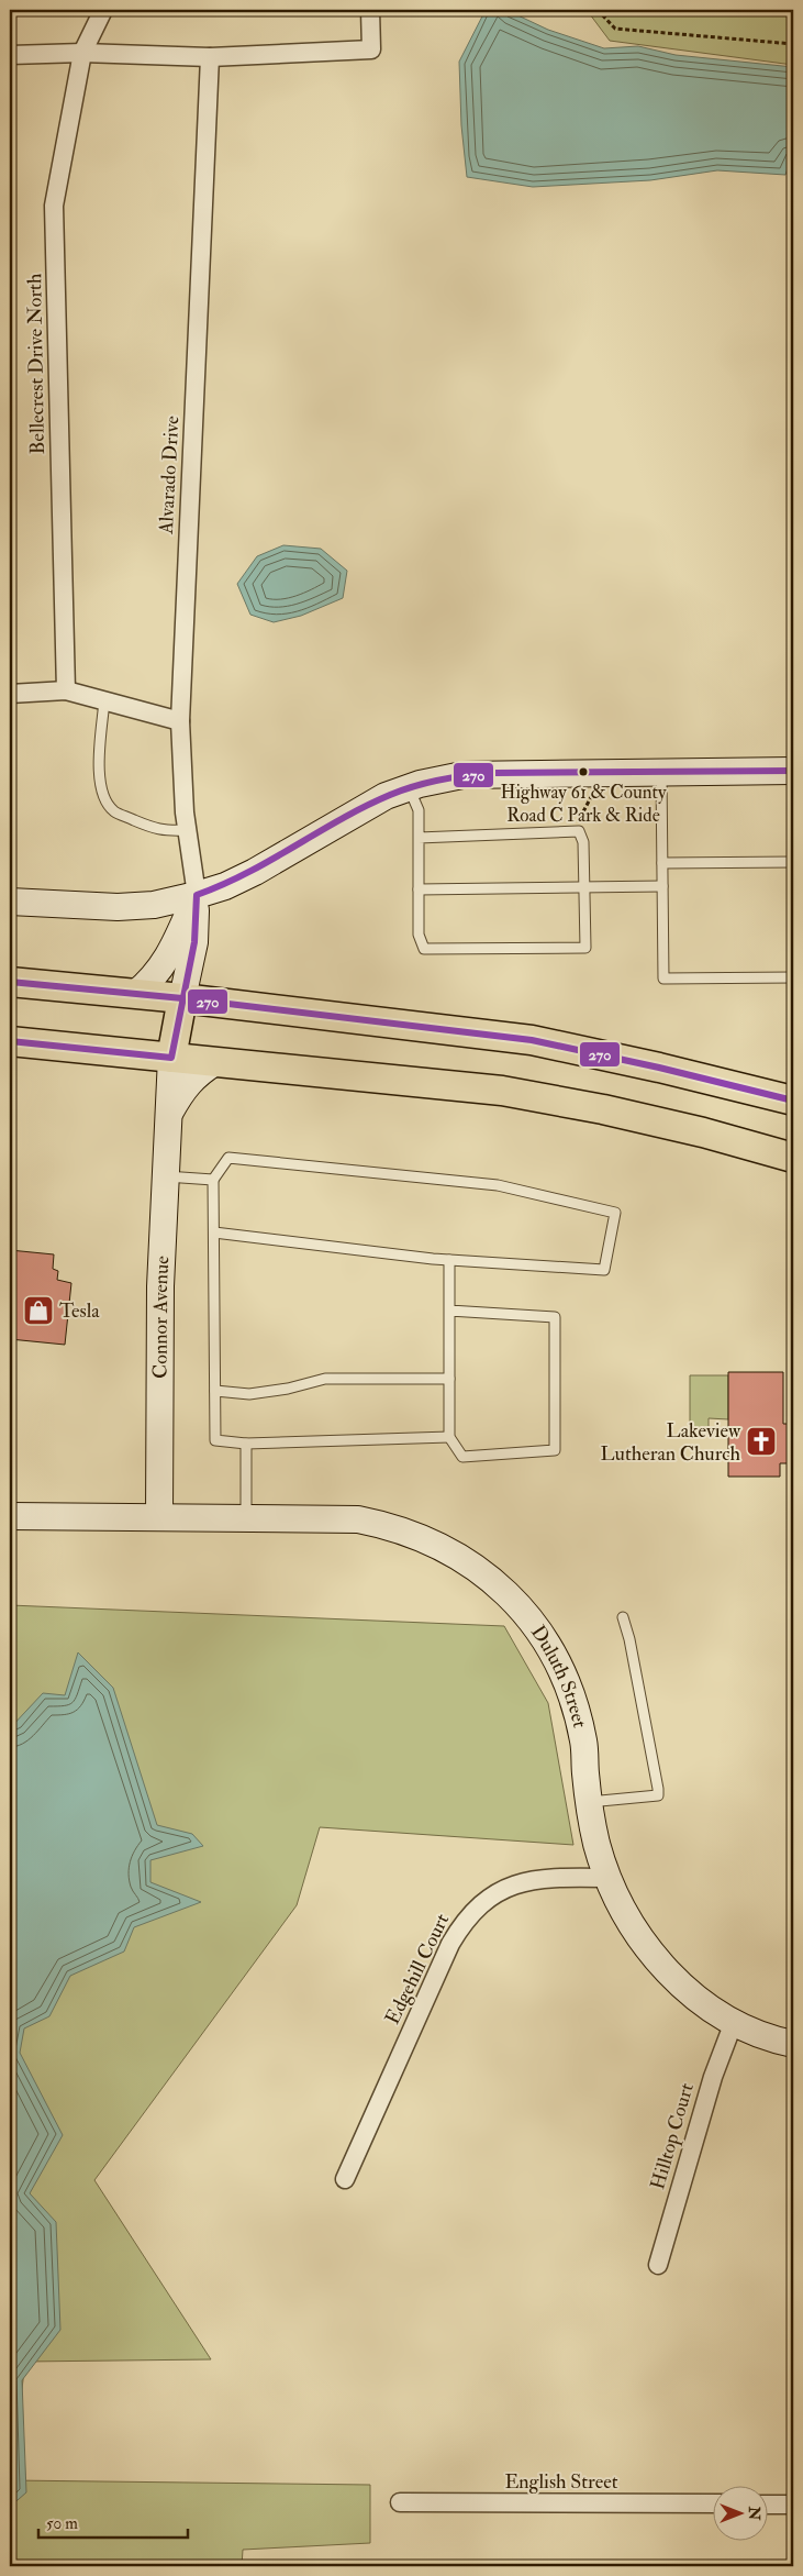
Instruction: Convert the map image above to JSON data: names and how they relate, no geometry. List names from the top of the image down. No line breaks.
{"streets":{"main road":["Connor Avenue"],"street":["Bellecrest Drive North","Alvarado Drive","Duluth Street","Edgehill Court","Hilltop Court","English Street"]},"crossings":[["Connor Avenue","Duluth Street"],["Duluth Street","Edgehill Court"],["Duluth Street","Hilltop Court"]],"places":{"other":["Highway 61 & County Road C Park & Ride"],"shop":["Tesla"],"church":["Lakeview Lutheran Church"]},"lines":["transit line 270"],"scale_bar":"50 m","north":"right"}
